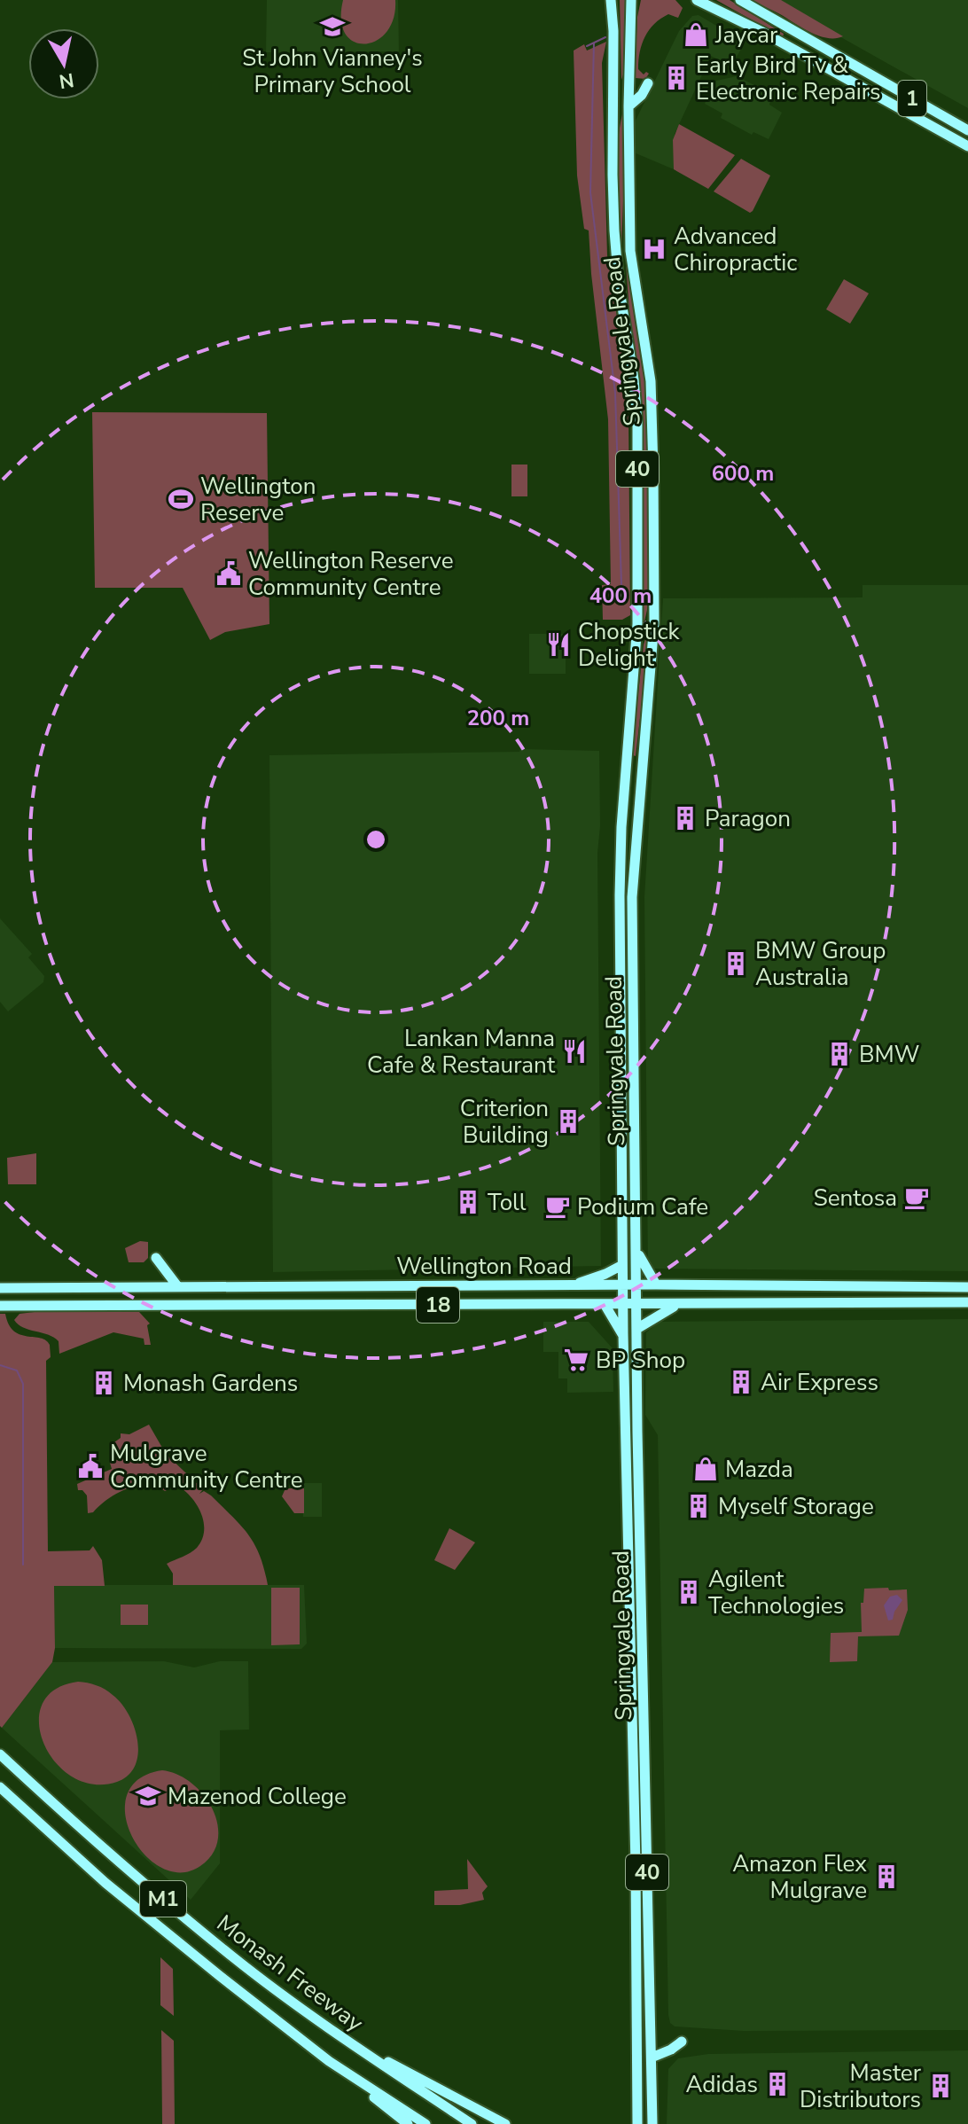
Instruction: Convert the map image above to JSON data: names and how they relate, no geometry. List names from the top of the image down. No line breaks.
{"streets":{"highway":["1","Springvale Road","40","Wellington Road","18","M1","Monash Freeway"]},"crossings":[["Springvale Road","Wellington Road"]],"places":{"school or university":["St John Vianney's Primary School","Mazenod College"],"shop":["Jaycar","Mazda"],"building":["Early Bird Tv & Electronic Repairs","Paragon","BMW Group Australia","BMW","Criterion Building","Toll","Air Express","Monash Gardens","Myself Storage","Agilent Technologies","Amazon Flex Mulgrave","Adidas","Master Distributors"],"hospital":["Advanced Chiropractic"],"sports":["Wellington Reserve"],"public building":["Wellington Reserve Community Centre","Mulgrave Community Centre"],"restaurant":["Chopstick Delight","Lankan Manna Cafe & Restaurant"],"cafe":["Sentosa","Podium Cafe"],"supermarket":["BP Shop"]},"north":"bottom","rings":["600 m","400 m","200 m"]}
